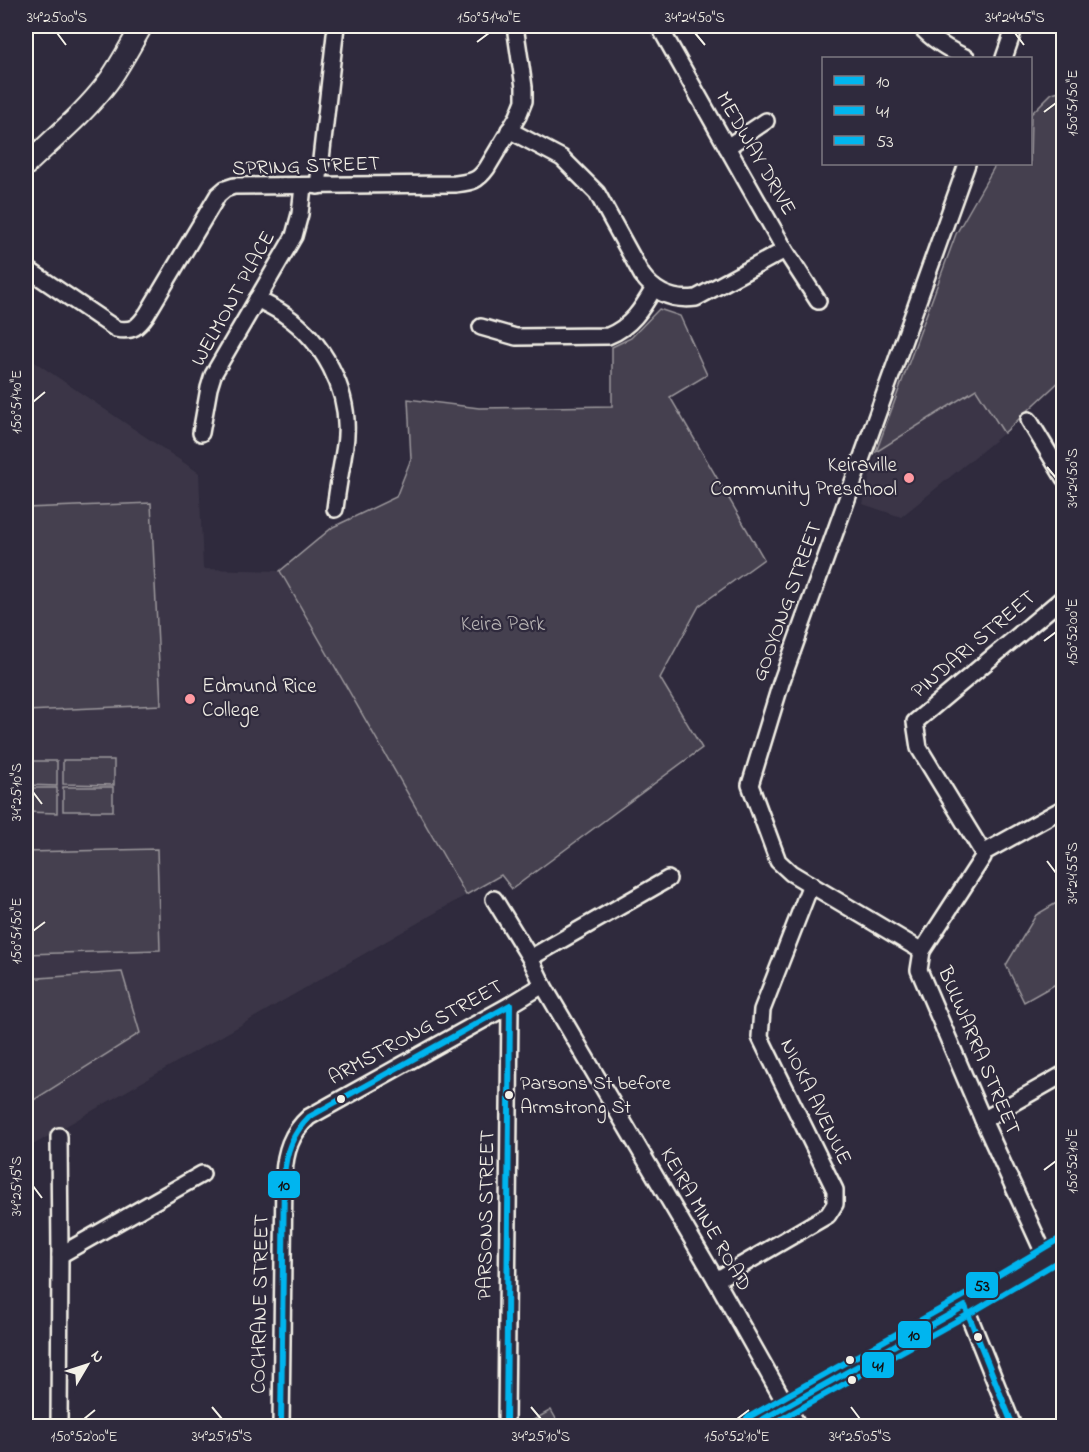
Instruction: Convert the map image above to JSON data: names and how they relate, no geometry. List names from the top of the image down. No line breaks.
{"streets":{"street":["MEDWAY DRIVE","SPRING STREET","WELMONT PLACE","GOOYONG STREET","PINDARI STREET","ARMSTRONG STREET","BULWARRA STREET","NIOKA AVENUE","PARSONS STREET","KEIRA MINE ROAD","COCHRANE STREET"]},"crossings":[["SPRING STREET","WELMONT PLACE"],["GOOYONG STREET","BULWARRA STREET"],["GOOYONG STREET","NIOKA AVENUE"],["PINDARI STREET","BULWARRA STREET"],["ARMSTRONG STREET","PARSONS STREET"],["ARMSTRONG STREET","KEIRA MINE ROAD"],["ARMSTRONG STREET","COCHRANE STREET"],["NIOKA AVENUE","KEIRA MINE ROAD"]],"parks":["Keira Park"],"places":["Keiraville Community Preschool","Edmund Rice College","Parsons St before Armstrong St"],"lines":["transit line 10","transit line 53","transit line 41"],"legend":["10","41","53"],"north":"top right","coordinates":["34°25'00\"S","150°51'40\"E","34°24'50\"S","34°24'45\"S","150°51'50\"E","150°52'00\"E","34°25'10\"S","34°24'55\"S","150°52'10\"E","34°25'15\"S","34°25'05\"S"]}
